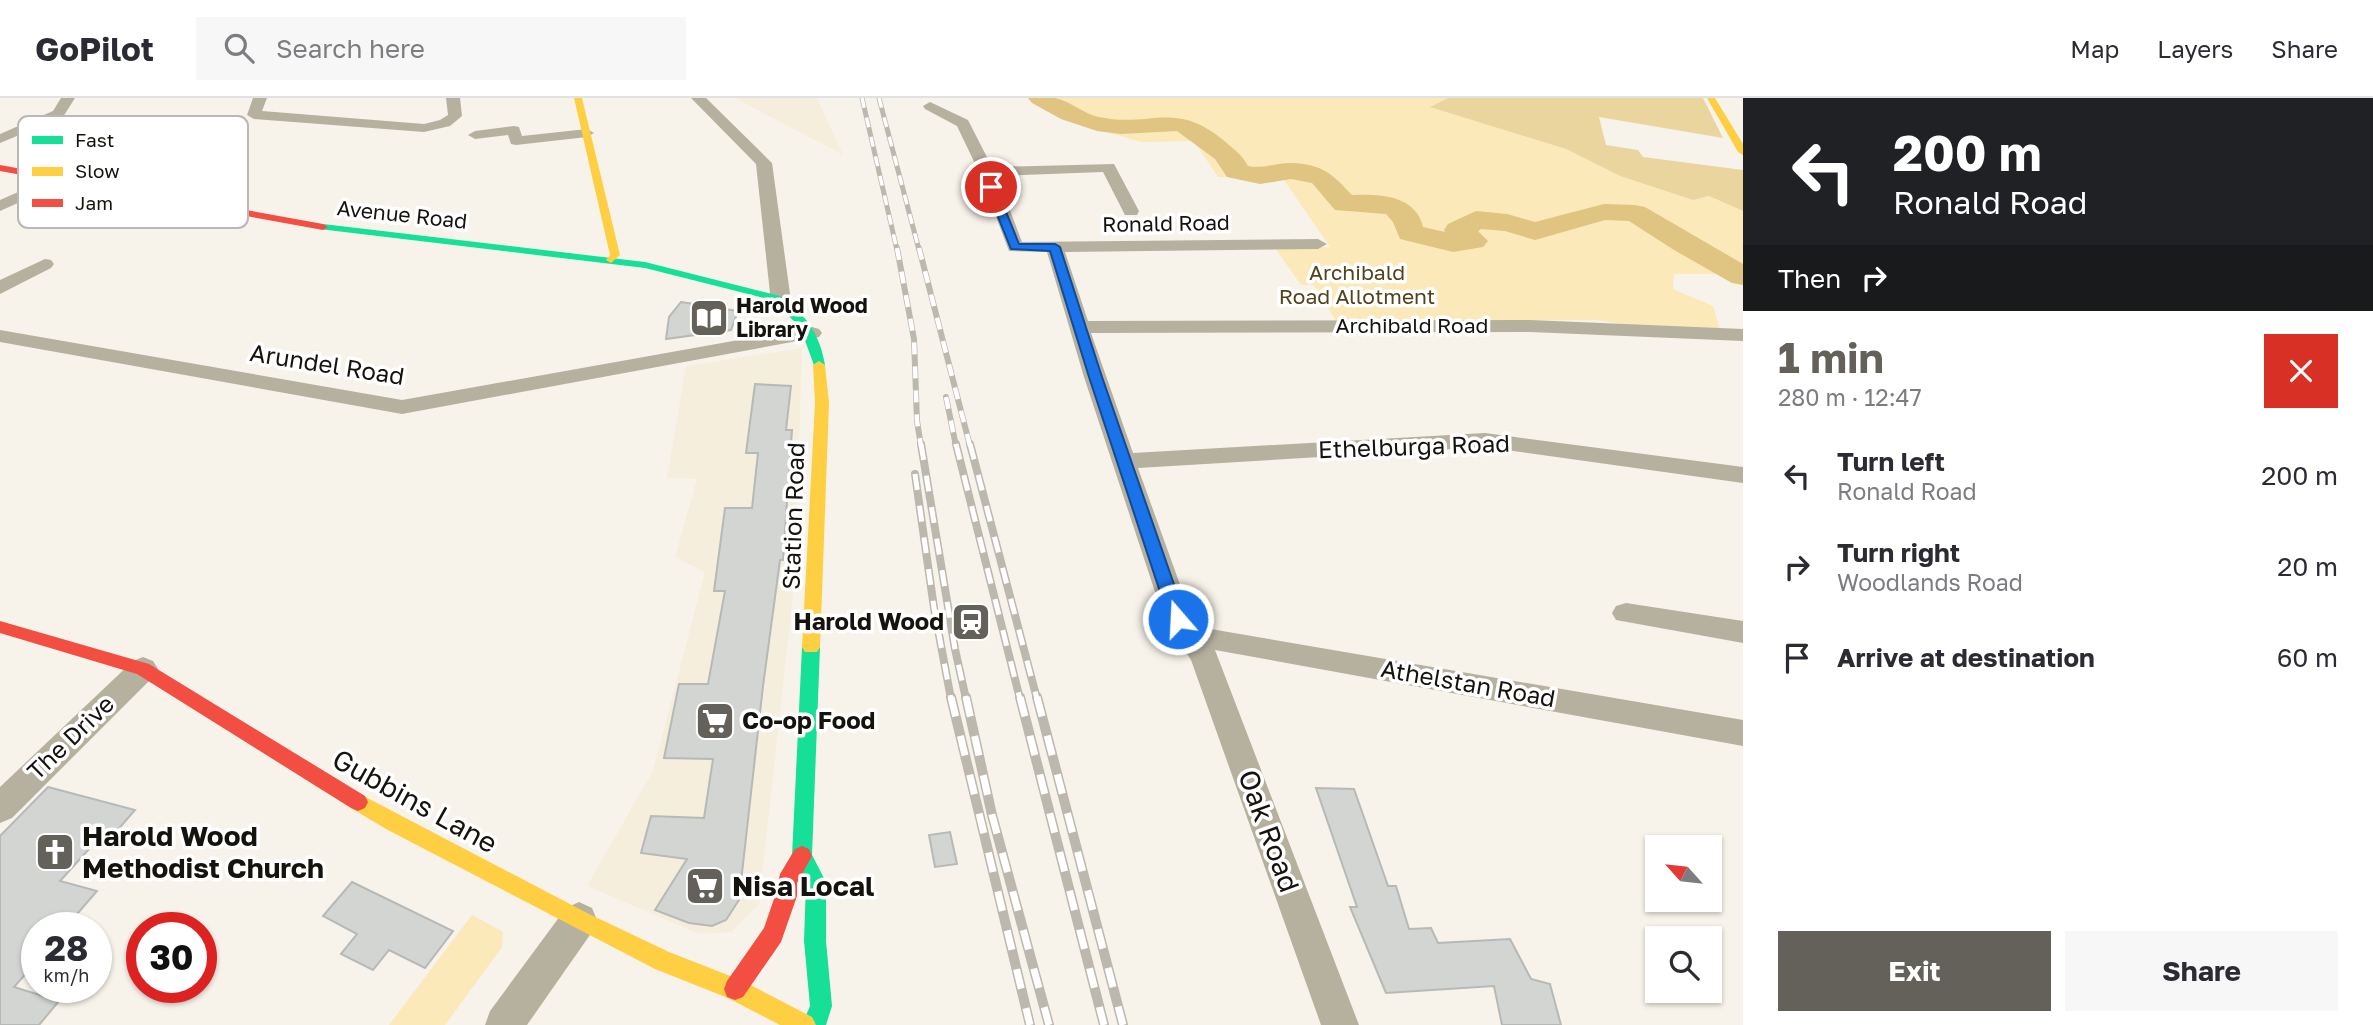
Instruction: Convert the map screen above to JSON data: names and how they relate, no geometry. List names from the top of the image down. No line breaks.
{"streets":{"street":["Avenue Road","Ronald Road","Archibald Road","Arundel Road","Ethelburga Road","Station Road","Athelstan Road","The Drive","Gubbins Lane","Oak Road"]},"crossings":[["Avenue Road","Station Road"],["Arundel Road","Station Road"],["Station Road","Gubbins Lane"],["Athelstan Road","Oak Road"],["The Drive","Gubbins Lane"]],"parks":["Archibald Road Allotment"],"places":{"library":["Harold Wood Library"],"station":["Harold Wood"],"supermarket":["Co-op Food","Nisa Local"],"church":["Harold Wood Methodist Church"]},"legend":["Fast","Slow","Jam"],"north":"top left","page":{"header":"GoPilot","search":"Search here","nav":["Map","Layers","Share"],"turn":["200 m","Ronald Road"],"then":"Then","heading":["1 min","280 m · 12:47"],"list":[{"name":"Turn left","note":"Ronald Road","value":"200 m"},{"name":"Turn right","note":"Woodlands Road","value":"20 m"},{"name":"Arrive at destination","value":"60 m"}],"speed":"28 km/h","limit":"30","buttons":["Exit","Share"]}}
